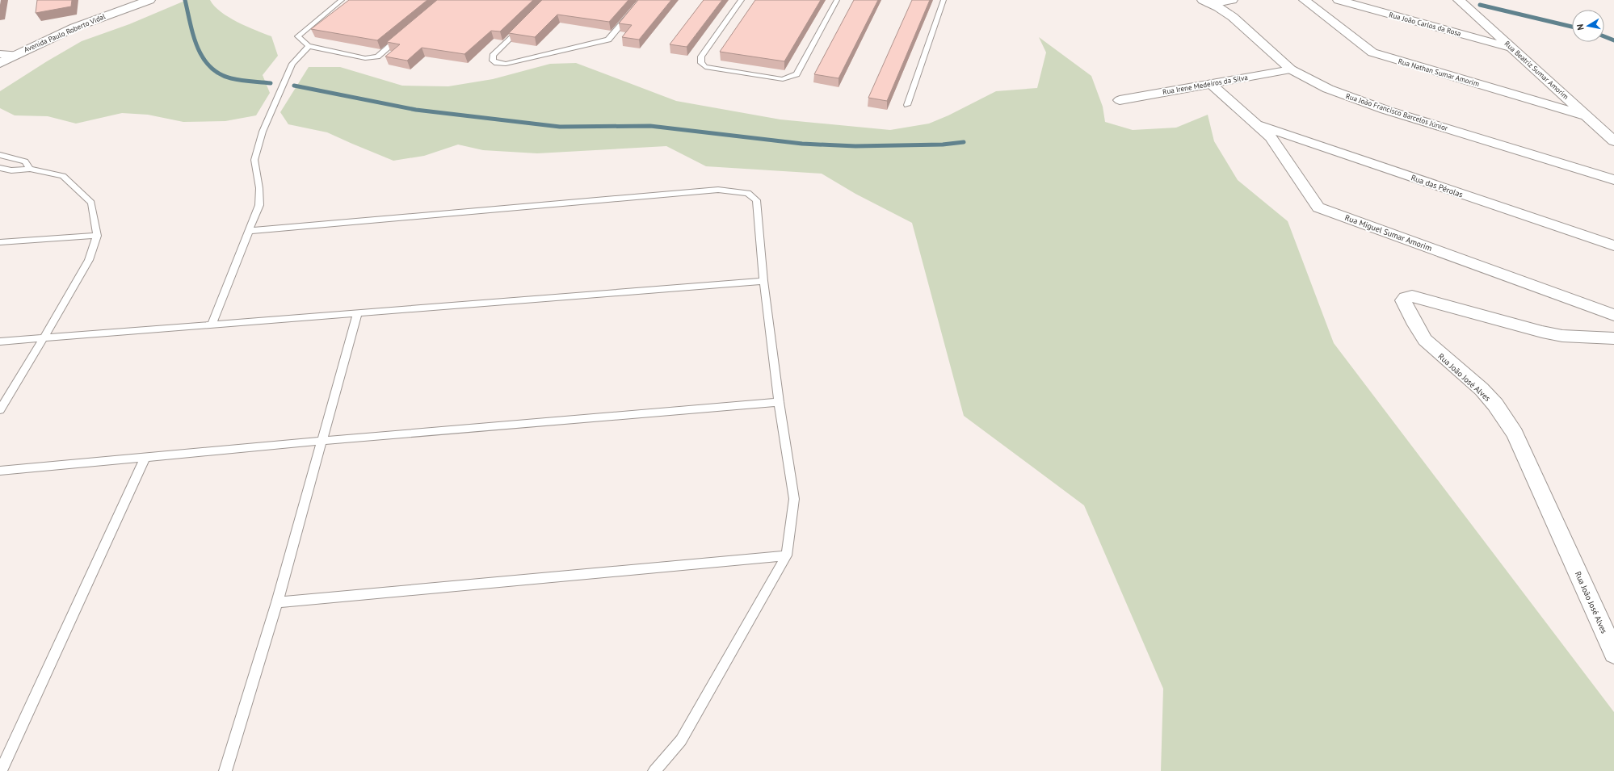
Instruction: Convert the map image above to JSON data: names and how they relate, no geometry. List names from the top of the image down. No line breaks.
{"streets":{"street":["Rua João Carlos da Rosa","Avenida Paulo Roberto Vidal","Rua Beatriz Sumar Amorim","Rua Nathan Sumar Amorim","Rua Irene Medeiros da Silva","Rua João Francisco Barcelos Júnior","Rua das Pérolas","Rua Miguel Sumar Amorim","Rua João José Alves"]},"crossings":[["Rua João Carlos da Rosa","Rua Beatriz Sumar Amorim"],["Rua Beatriz Sumar Amorim","Rua Nathan Sumar Amorim"],["Rua Irene Medeiros da Silva","Rua João Francisco Barcelos Júnior"],["Rua Irene Medeiros da Silva","Rua Miguel Sumar Amorim"],["Rua das Pérolas","Rua Miguel Sumar Amorim"]],"north":"left"}
